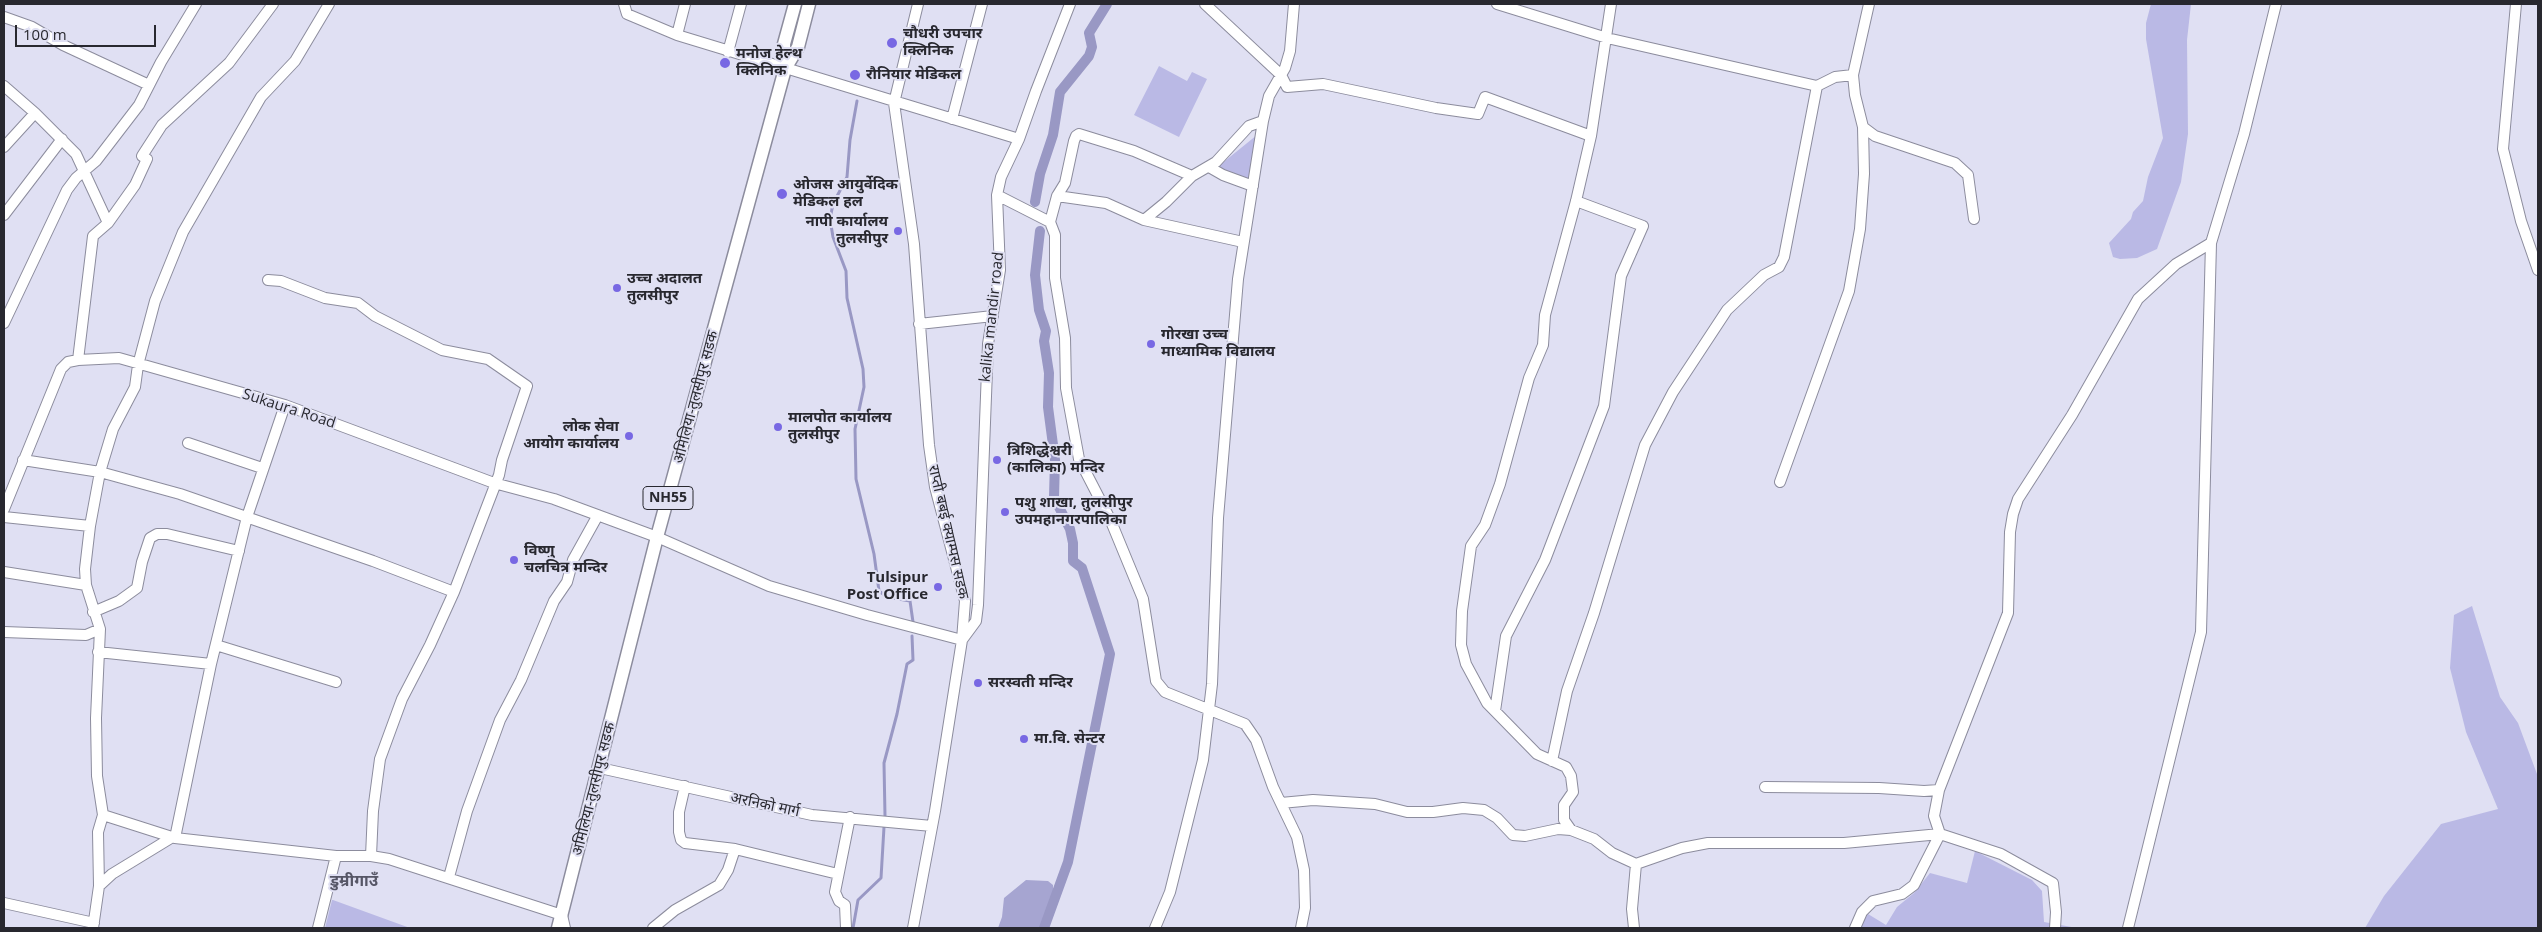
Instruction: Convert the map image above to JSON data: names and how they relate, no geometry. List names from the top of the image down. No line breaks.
{"streets":{"main road":["अमिलिया-तुलसीपुर सडक","NH55"],"street":["kalika mandir road","Sukaura Road","राप्ती बबई क्याम्पस सडक","अरनिको मार्ग"]},"crossings":[["kalika mandir road","Sukaura Road"],["kalika mandir road","राप्ती बबई क्याम्पस सडक"],["अमिलिया-तुलसीपुर सडक","Sukaura Road"],["अमिलिया-तुलसीपुर सडक","NH55"],["अमिलिया-तुलसीपुर सडक","अरनिको मार्ग"],["Sukaura Road","राप्ती बबई क्याम्पस सडक"],["राप्ती बबई क्याम्पस सडक","अरनिको मार्ग"]],"districts":["डुम्रीगाउँ"],"places":["चौधरी उपचार क्लिनिक","मनोज हेल्थ क्लिनिक","रौनियार मेडिकल","ओजस आयुर्वेदिक मेडिकल हल","नापी कार्यालय तुलसीपुर","उच्च अदालत तुलसीपुर","गोरखा उच्च माध्यामिक विद्यालय","मालपोत कार्यालय तुलसीपुर","लोक सेवा आयोग कार्यालय","त्रिशिद्धेश्वरी (कालिका) मन्दिर","पशु शाखा, तुलसीपुर उपमहानगरपालिका","विष्णु चलचित्र मन्दिर","Tulsipur Post Office","सरस्वती मन्दिर","मा.वि. सेन्टर"],"scale_bar":"100 m"}
